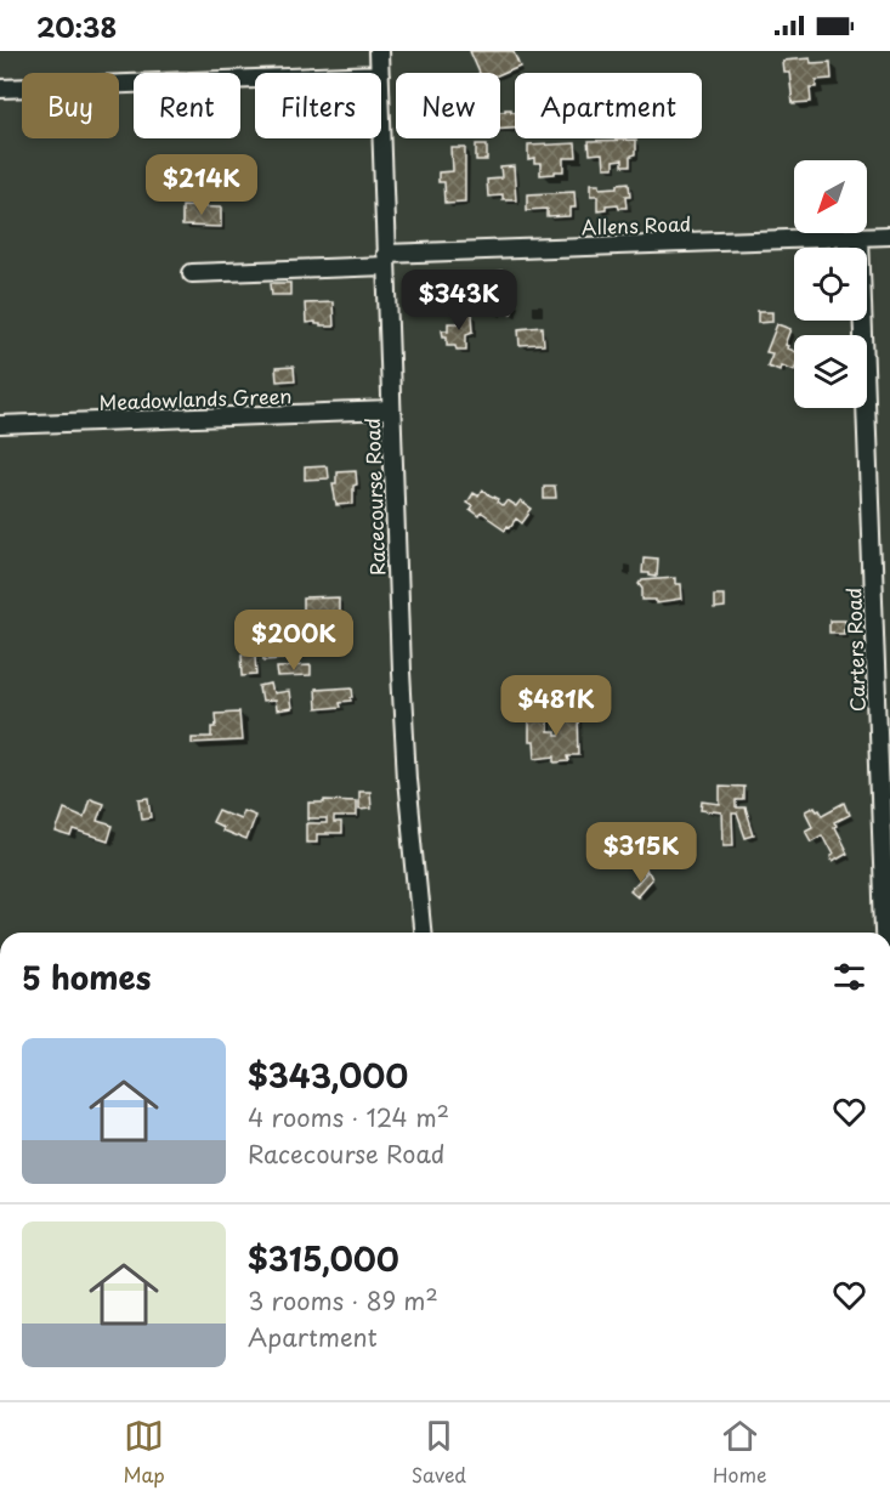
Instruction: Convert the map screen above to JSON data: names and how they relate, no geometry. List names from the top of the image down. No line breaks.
{"streets":{"street":["Allens Road","Meadowlands Green","Racecourse Road","Carters Road"]},"crossings":[["Allens Road","Racecourse Road"],["Allens Road","Carters Road"],["Meadowlands Green","Racecourse Road"]],"north":"bottom left","page":{"status":"20:38","chip":["Buy","Rent","Filters","New","Apartment"],"price":["$214K","$343K","$200K","$481K","$315K"],"heading":"5 homes","list":[{"name":"$343,000","note":"4 rooms · 124 m² · Racecourse Road"},{"name":"$315,000","note":"3 rooms · 89 m² · Apartment"}],"tabs":["Map","Saved","Home"]}}
